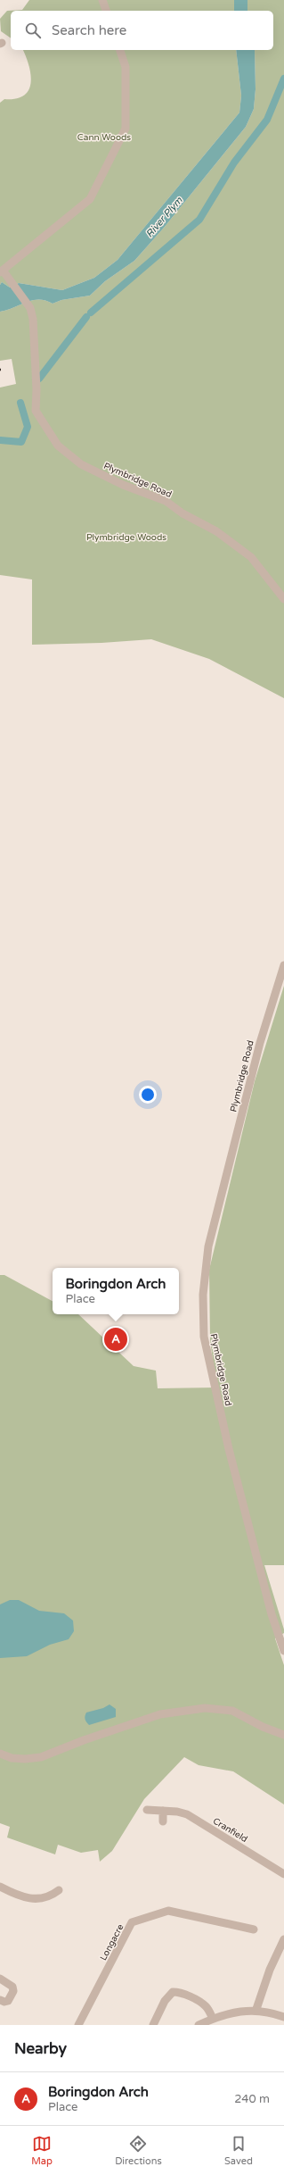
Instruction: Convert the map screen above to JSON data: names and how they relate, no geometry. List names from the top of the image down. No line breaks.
{"streets":{"street":["Plymbridge Road","Cranfield","Longacre"]},"water":["River Plym"],"parks":["Cann Woods","Plymbridge Woods"],"page":{"search":"Search here","popup":["Boringdon Arch","Place"],"pins":"A","heading":"Nearby","list":[{"mark":"A","name":"Boringdon Arch","note":"Place","value":"240 m"}],"nav":["Map","Directions","Saved"]}}
